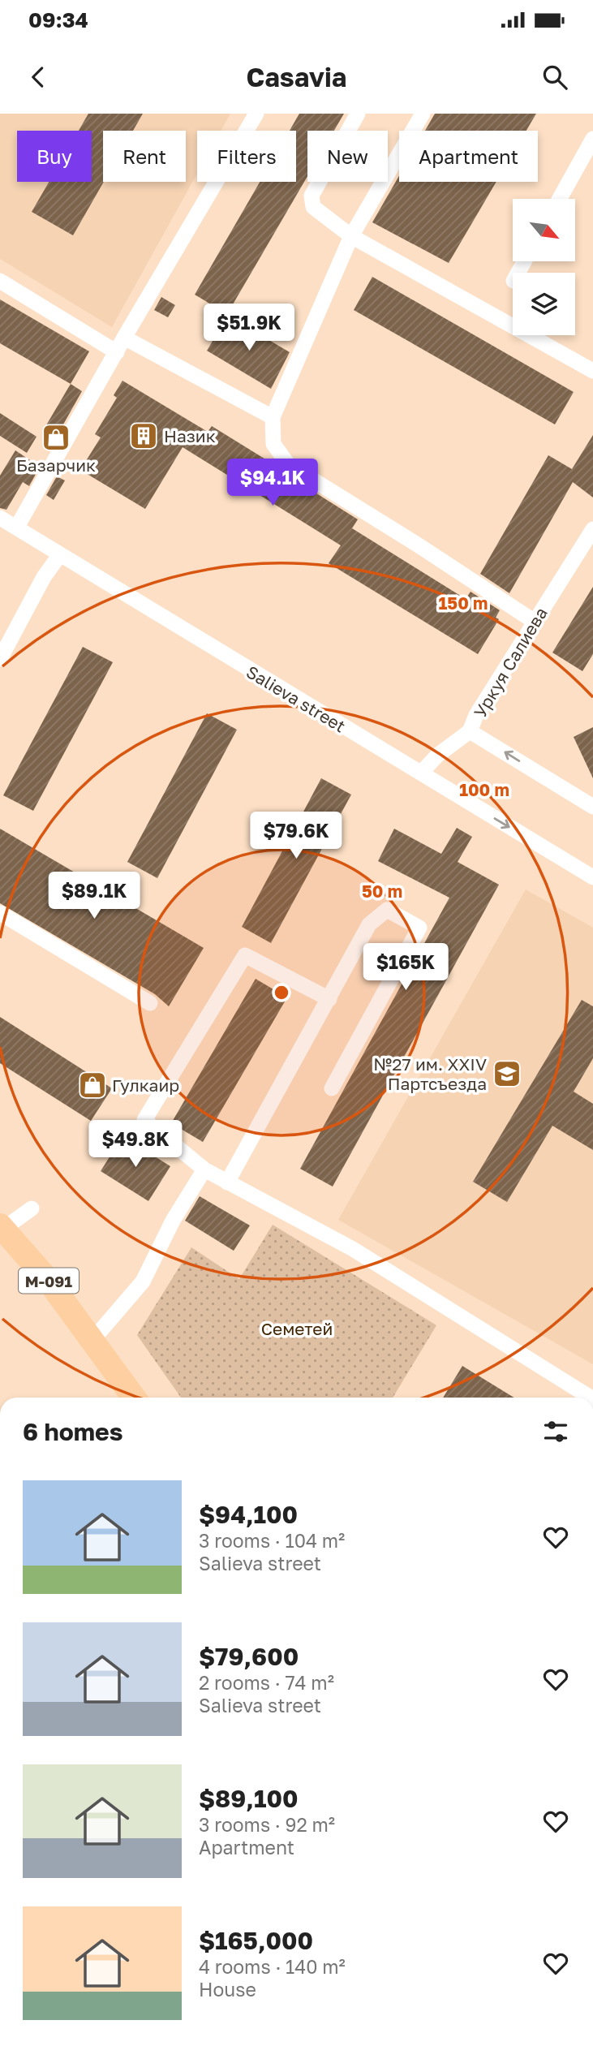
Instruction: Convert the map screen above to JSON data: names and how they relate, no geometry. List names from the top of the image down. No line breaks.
{"streets":{"main road":["М-091"],"street":["Уркуя Салиева","Salieva street"]},"one_way":["Уркуя Салиева"],"parks":["Семетей"],"places":{"building":["Назик"],"shop":["Базарчик","Гулкаир"],"school or university":["№27 им. XXIV Партсъезда"]},"north":"bottom right","page":{"status":"09:34","header":"Casavia","chip":["Buy","Rent","Filters","New","Apartment"],"price":["$51.9K","$94.1K","$79.6K","$89.1K","$165K","$49.8K"],"heading":"6 homes","list":[{"name":"$94,100","note":"3 rooms · 104 m² · Salieva street"},{"name":"$79,600","note":"2 rooms · 74 m² · Salieva street"},{"name":"$89,100","note":"3 rooms · 92 m² · Apartment"},{"name":"$165,000","note":"4 rooms · 140 m² · House"}]},"rings":["150 m","100 m","50 m"]}
